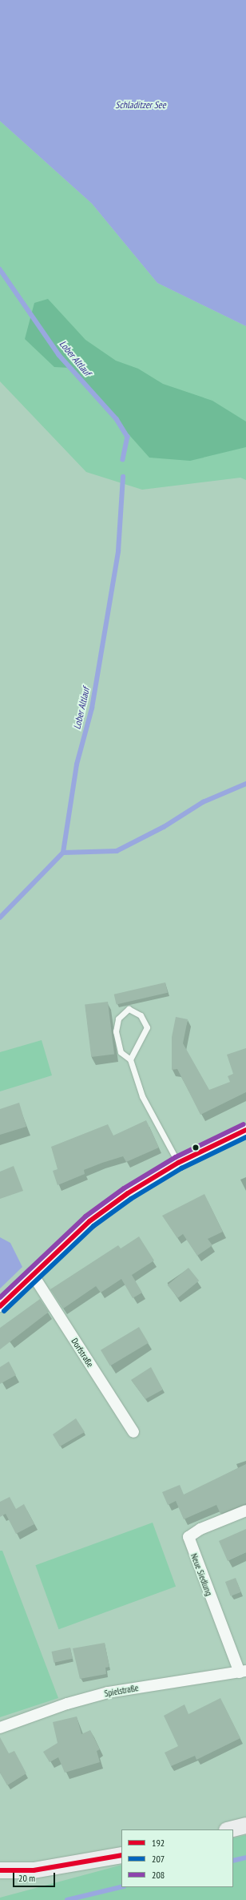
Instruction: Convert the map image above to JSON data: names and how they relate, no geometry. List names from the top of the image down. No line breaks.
{"streets":{"street":["Dorfstraße","Neue Siedlung","Spielstraße"]},"crossings":[["Neue Siedlung","Spielstraße"]],"water":["Schladitzer See","Lober Altlauf"],"lines":["transit line 208","transit line 192","transit line 207"],"legend":["192","207","208"],"scale_bar":"20 m"}
